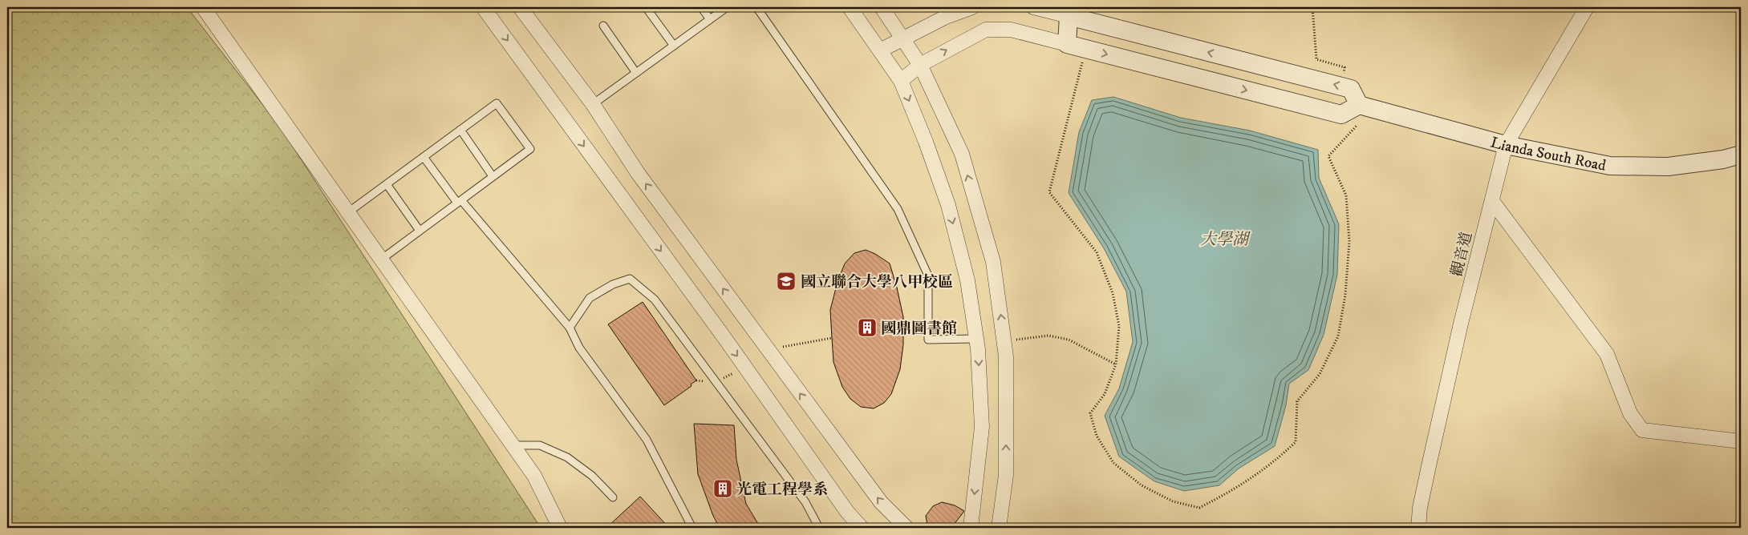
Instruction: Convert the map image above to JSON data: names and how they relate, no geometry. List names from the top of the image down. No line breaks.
{"streets":{"street":["Lianda South Road","觀音道"]},"crossings":[["Lianda South Road","觀音道"]],"water":["大學湖"],"places":{"school or university":["國立聯合大學八甲校區"],"building":["國鼎圖書館","光電工程學系"]}}
